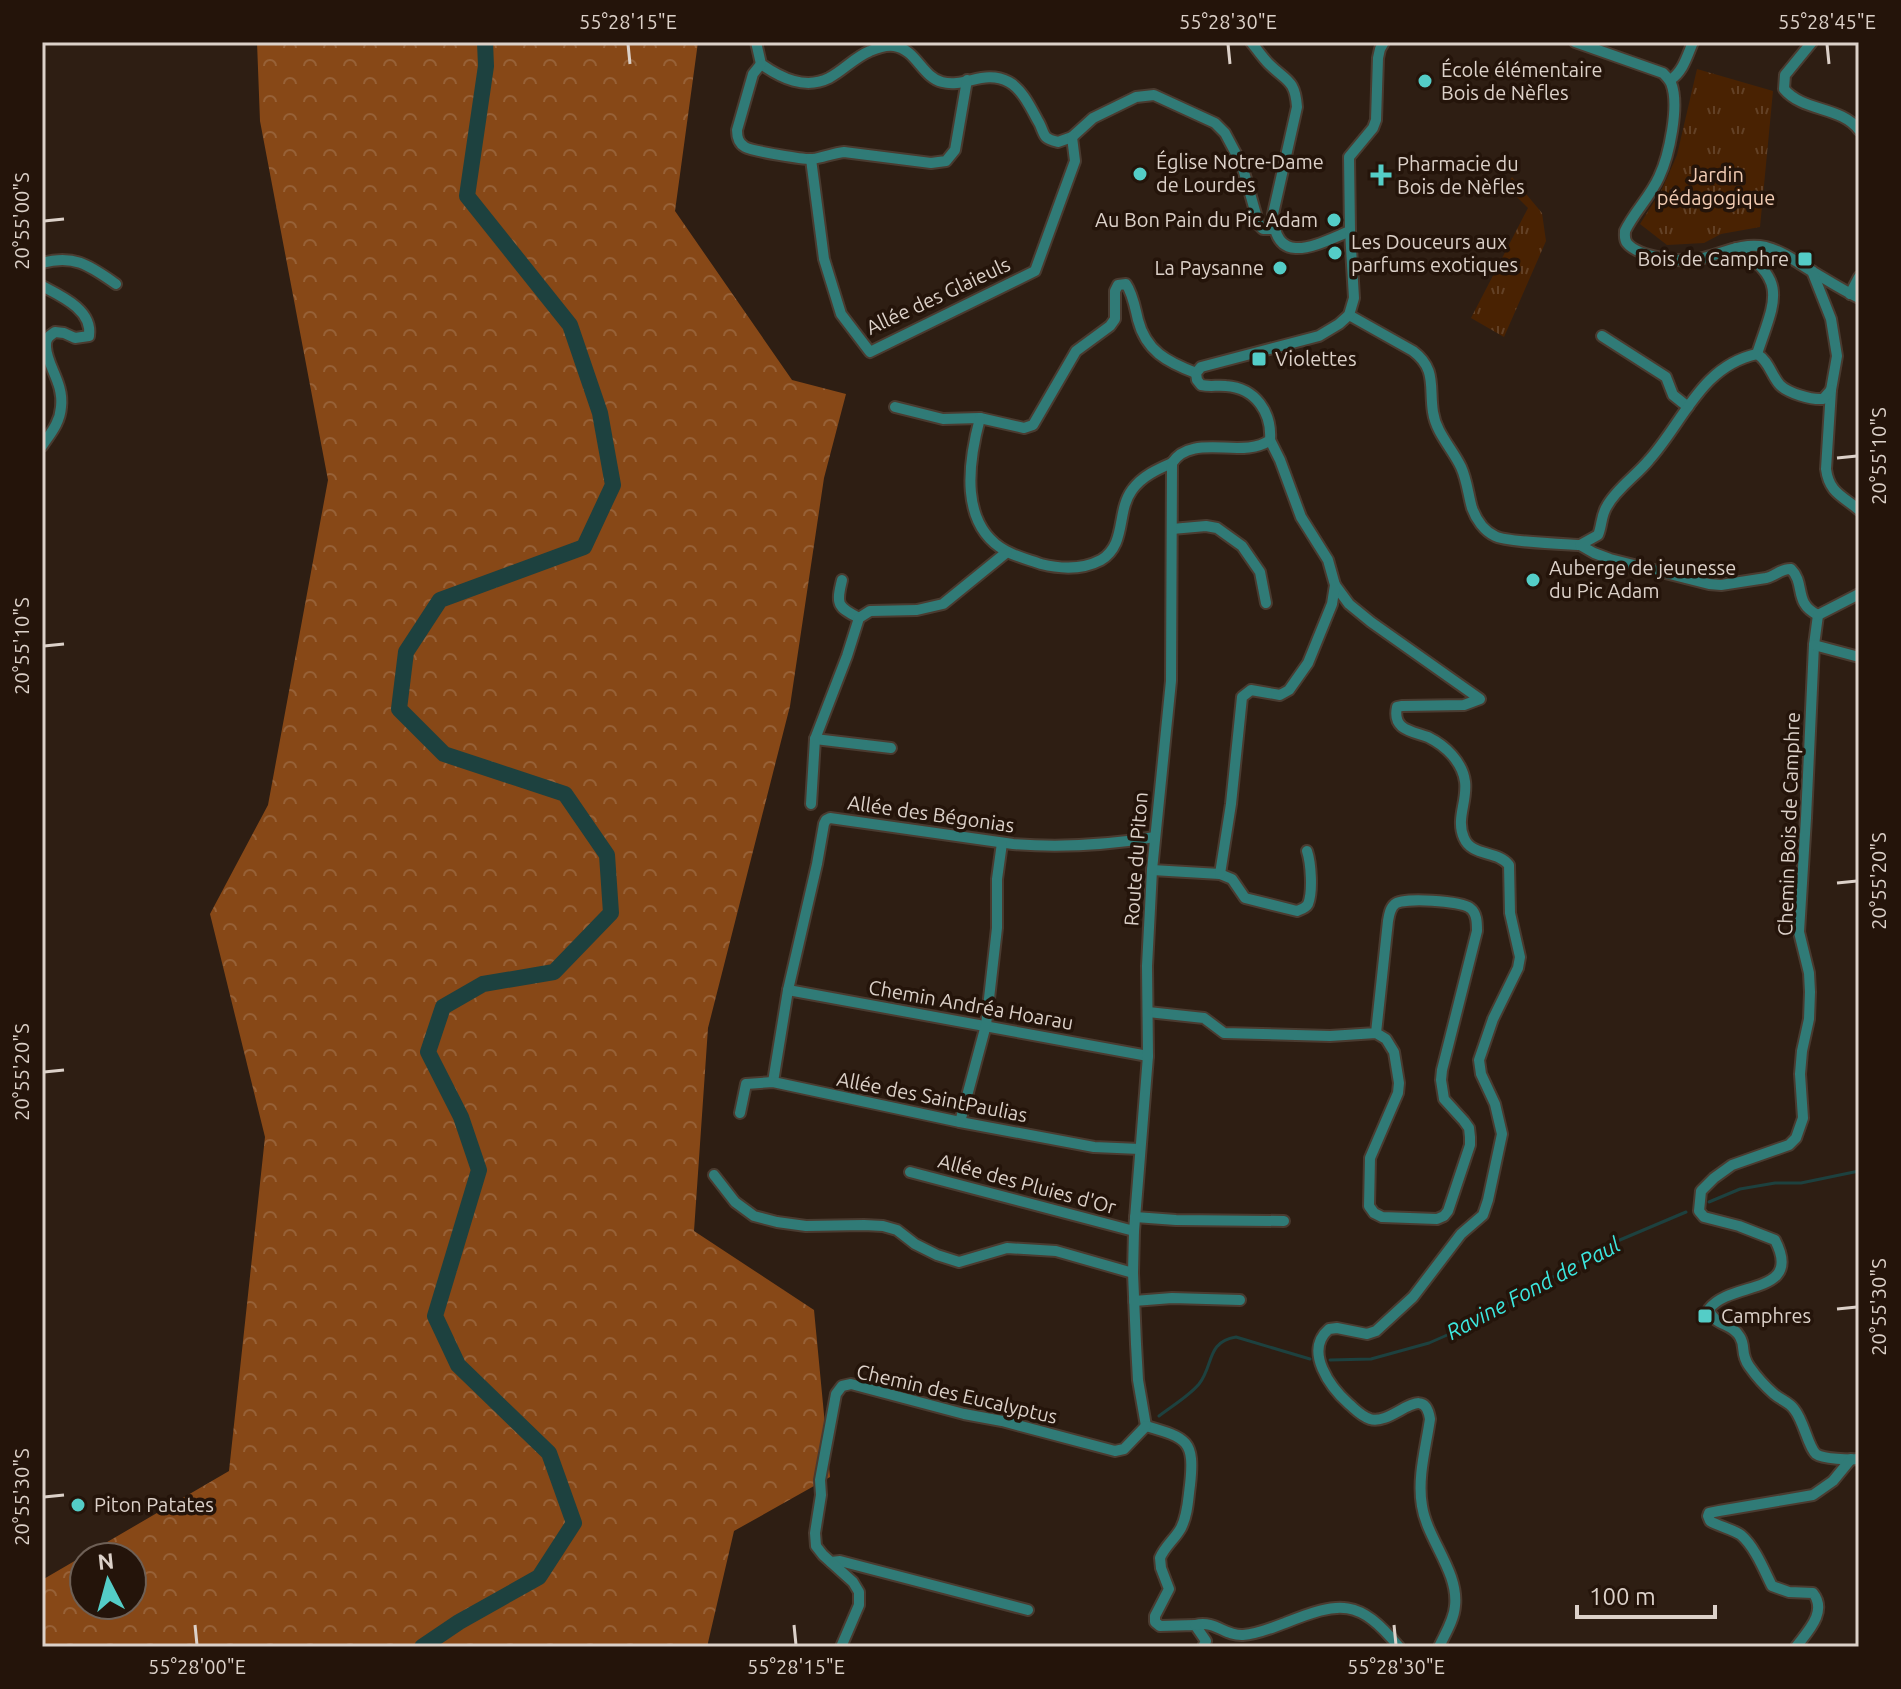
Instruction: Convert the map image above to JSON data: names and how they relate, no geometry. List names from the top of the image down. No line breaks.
{"streets":{"street":["Allée des Glaieuls","Allée des Bégonias","Chemin Bois de Camphre","Route du Piton","Chemin Andréa Hoarau","Allée des SaintPaulias","Allée des Pluies d'Or","Chemin des Eucalyptus"]},"crossings":[["Allée des Bégonias","Route du Piton"],["Allée des Bégonias","Chemin Andréa Hoarau"],["Allée des Bégonias","Allée des SaintPaulias"],["Route du Piton","Chemin Andréa Hoarau"],["Route du Piton","Allée des SaintPaulias"],["Route du Piton","Allée des Pluies d'Or"],["Route du Piton","Chemin des Eucalyptus"]],"water":["Ravine Fond de Paul"],"parks":["Jardin pédagogique"],"places":{"other":["École élémentaire Bois de Nèfles","Église Notre-Dame de Lourdes","Au Bon Pain du Pic Adam","Les Douceurs aux parfums exotiques","La Paysanne","Auberge de jeunesse du Pic Adam","Piton Patates"],"health":["Pharmacie du Bois de Nèfles"],"transit":["Bois de Camphre","Violettes","Camphres"]},"scale_bar":"100 m","north":"top","coordinates":["55°28'15\"E","55°28'30\"E","55°28'45\"E","20°55'00\"S","20°55'10\"S","20°55'20\"S","20°55'30\"S","55°28'00\"E"]}
